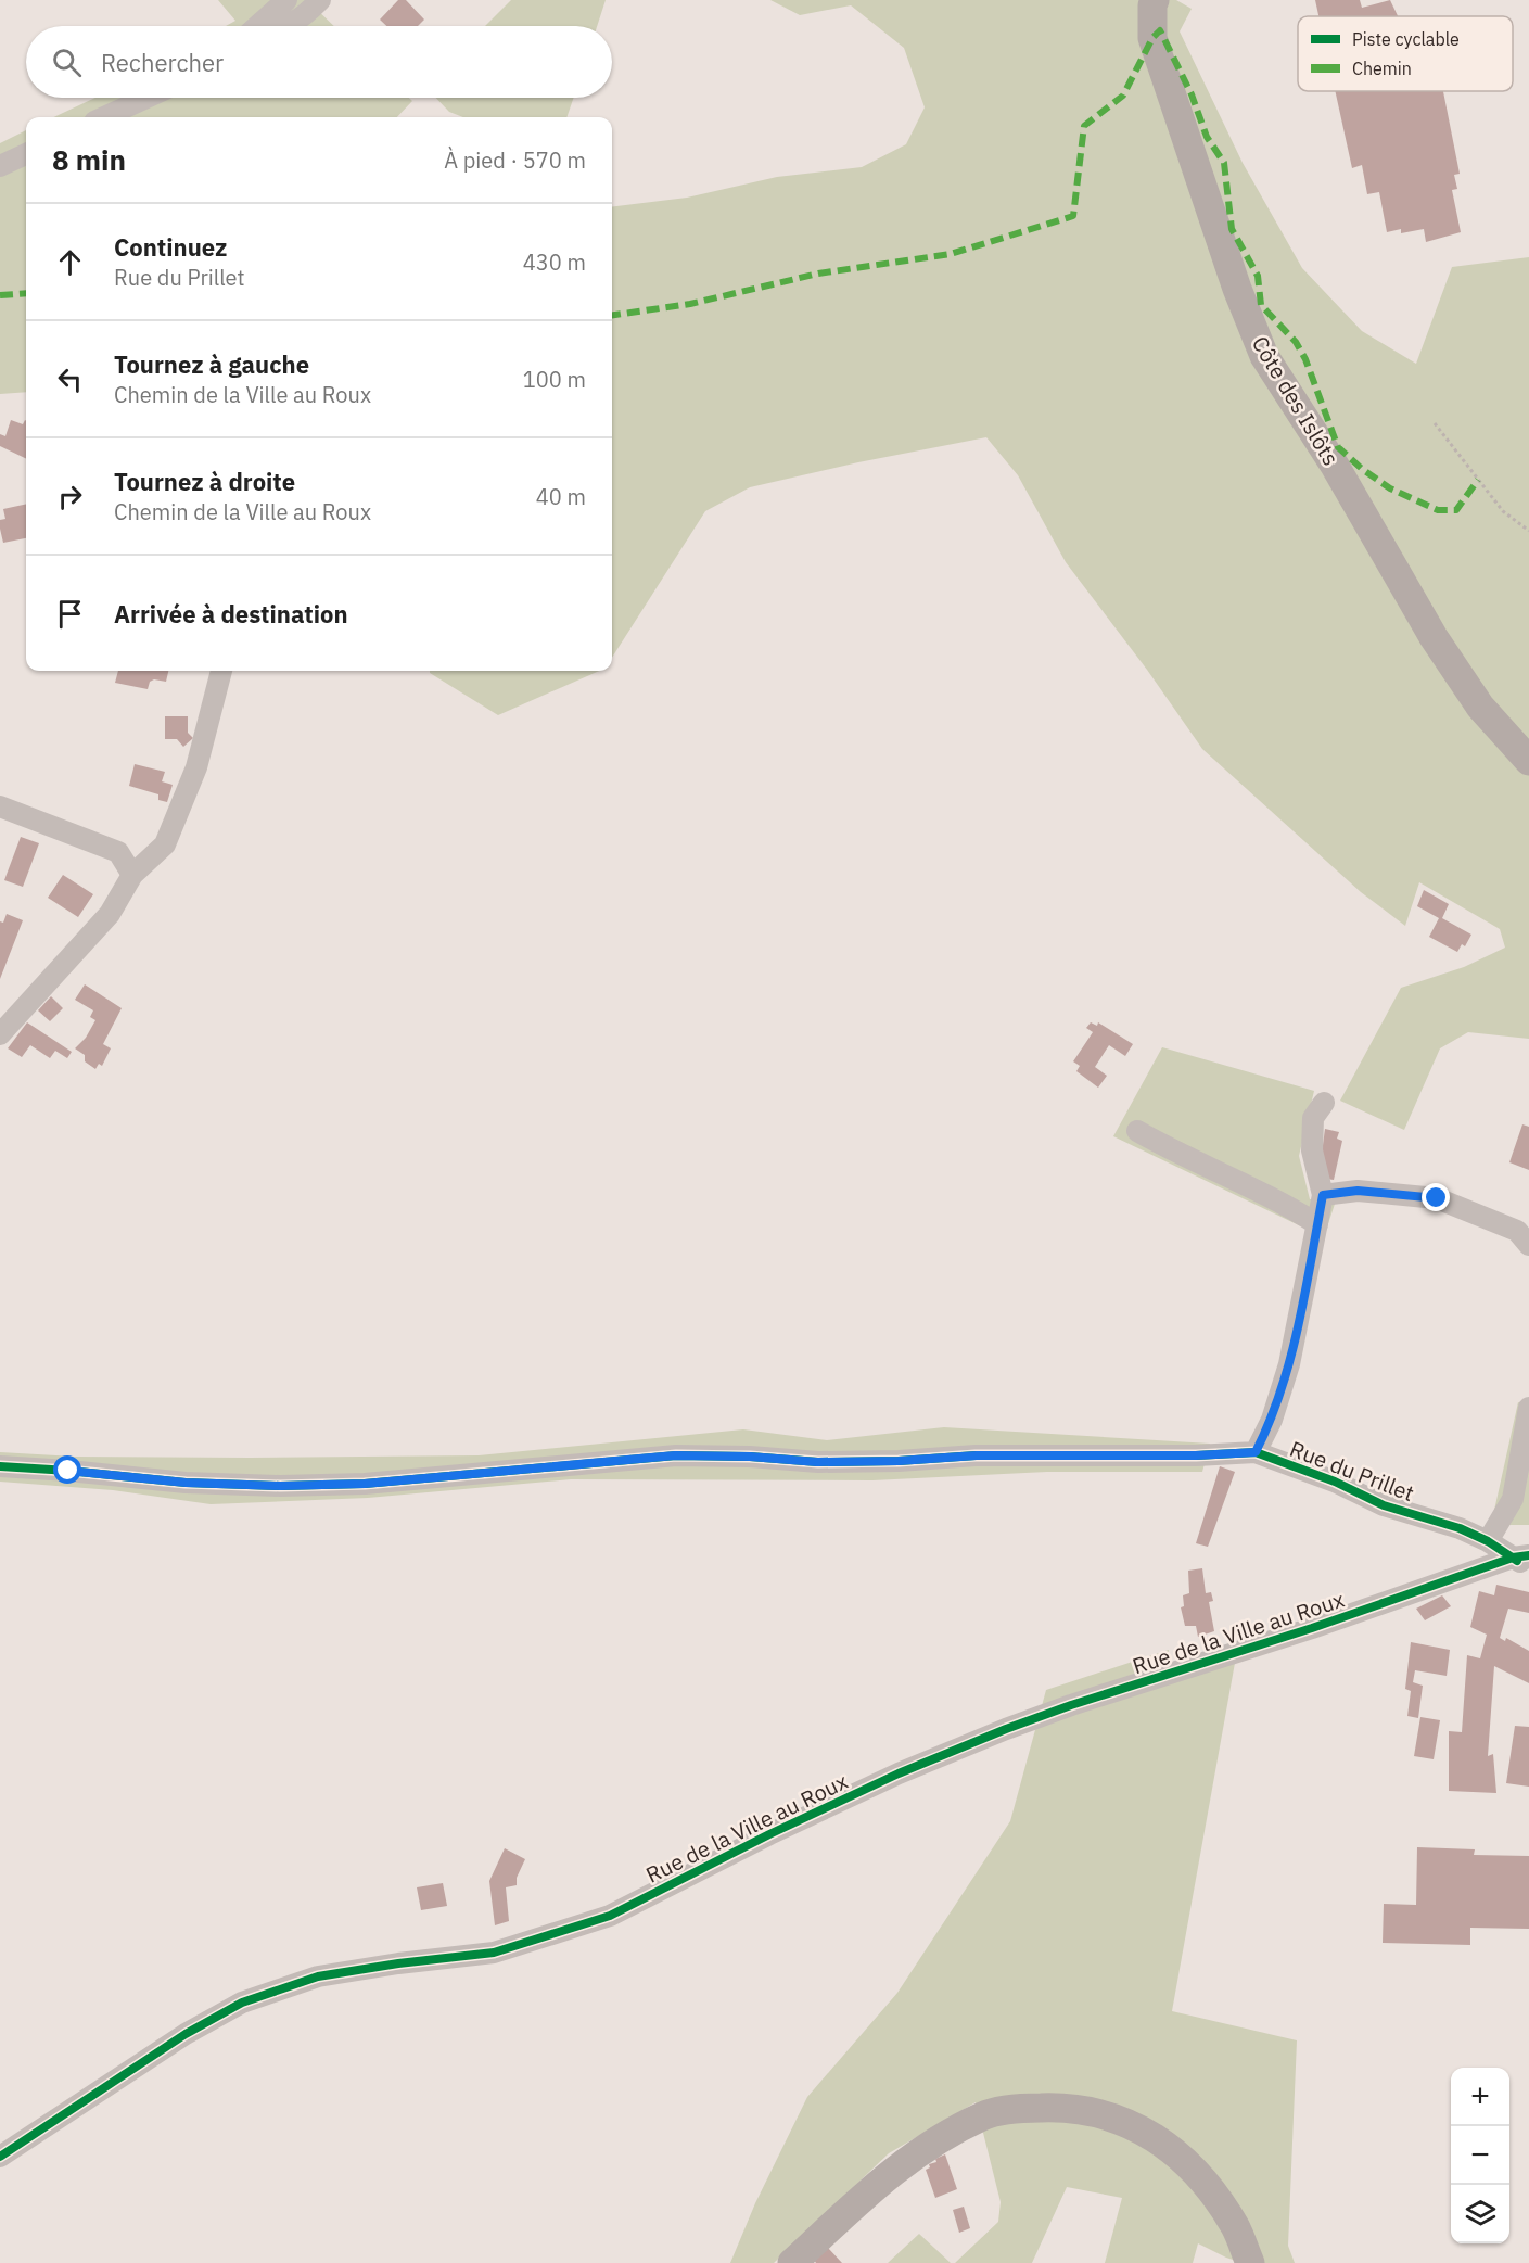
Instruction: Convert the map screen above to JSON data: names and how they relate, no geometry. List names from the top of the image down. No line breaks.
{"streets":{"street":["Côte des Islôts","Rue du Prillet","Rue de la Ville au Roux"]},"crossings":[["Rue du Prillet","Rue de la Ville au Roux"]],"legend":["Piste cyclable","Chemin"],"page":{"search":"Rechercher","heading":["8 min","À pied · 570 m"],"list":[["Continuez","Rue du Prillet","430 m"],["Tournez à gauche","Chemin de la Ville au Roux","100 m"],["Tournez à droite","Chemin de la Ville au Roux","40 m"],"Arrivée à destination"],"map_buttons":["+","−"]}}
